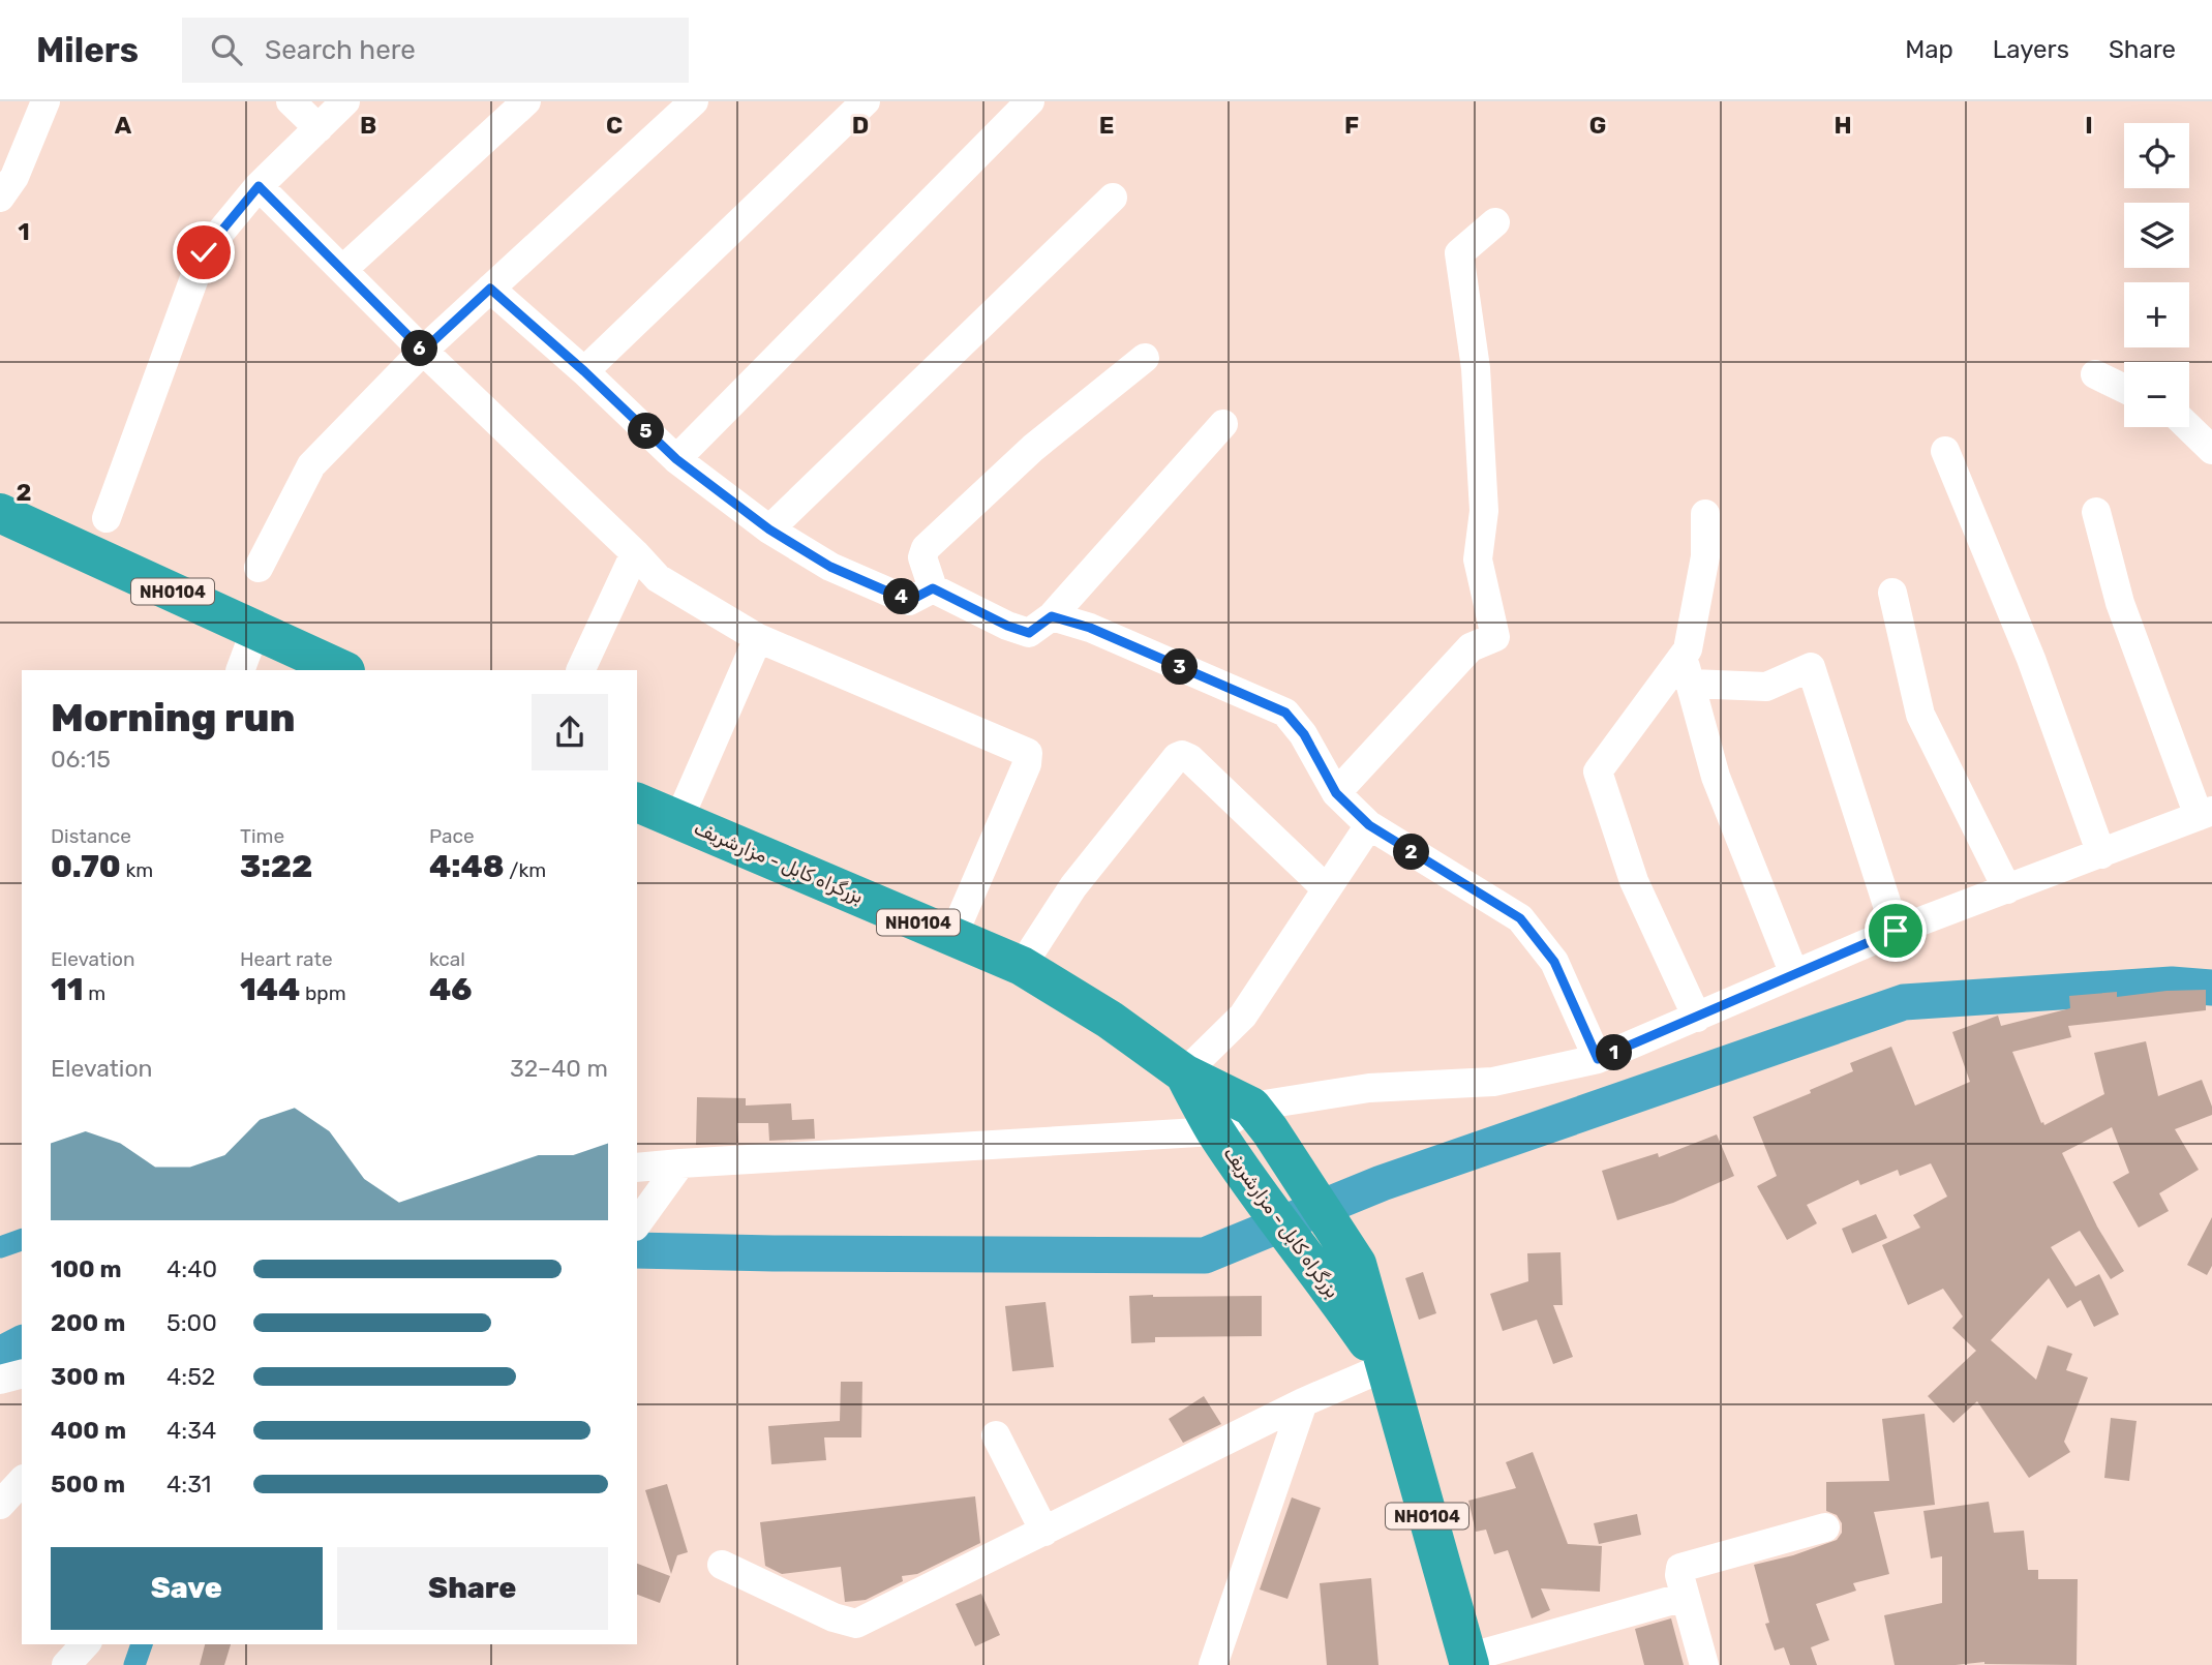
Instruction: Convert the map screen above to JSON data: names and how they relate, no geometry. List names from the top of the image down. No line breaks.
{"streets":{"highway":["NH0104","بزرگراه کابل - مزارشریف"]},"page":{"header":"Milers","search":"Search here","nav":["Map","Layers","Share"],"map_buttons":["+","−"],"pins":["6","5","4","3","2","1"],"heading":["Morning run","06:15"],"stats":[["Distance","0.70 km"],["Time","3:22"],["Pace","4:48 /km"],["Elevation","11 m"],["Heart rate","144 bpm"],["kcal","46"]],"chart":["Elevation","32–40 m"],"list":[{"name":"100 m","note":"4:40"},{"name":"200 m","note":"5:00"},{"name":"300 m","note":"4:52"},{"name":"400 m","note":"4:34"},{"name":"500 m","note":"4:31"}],"buttons":["Save","Share"]},"grid":{"columns":["A","B","C","D","E","F","G","H","I"],"rows":["1","2"]}}
